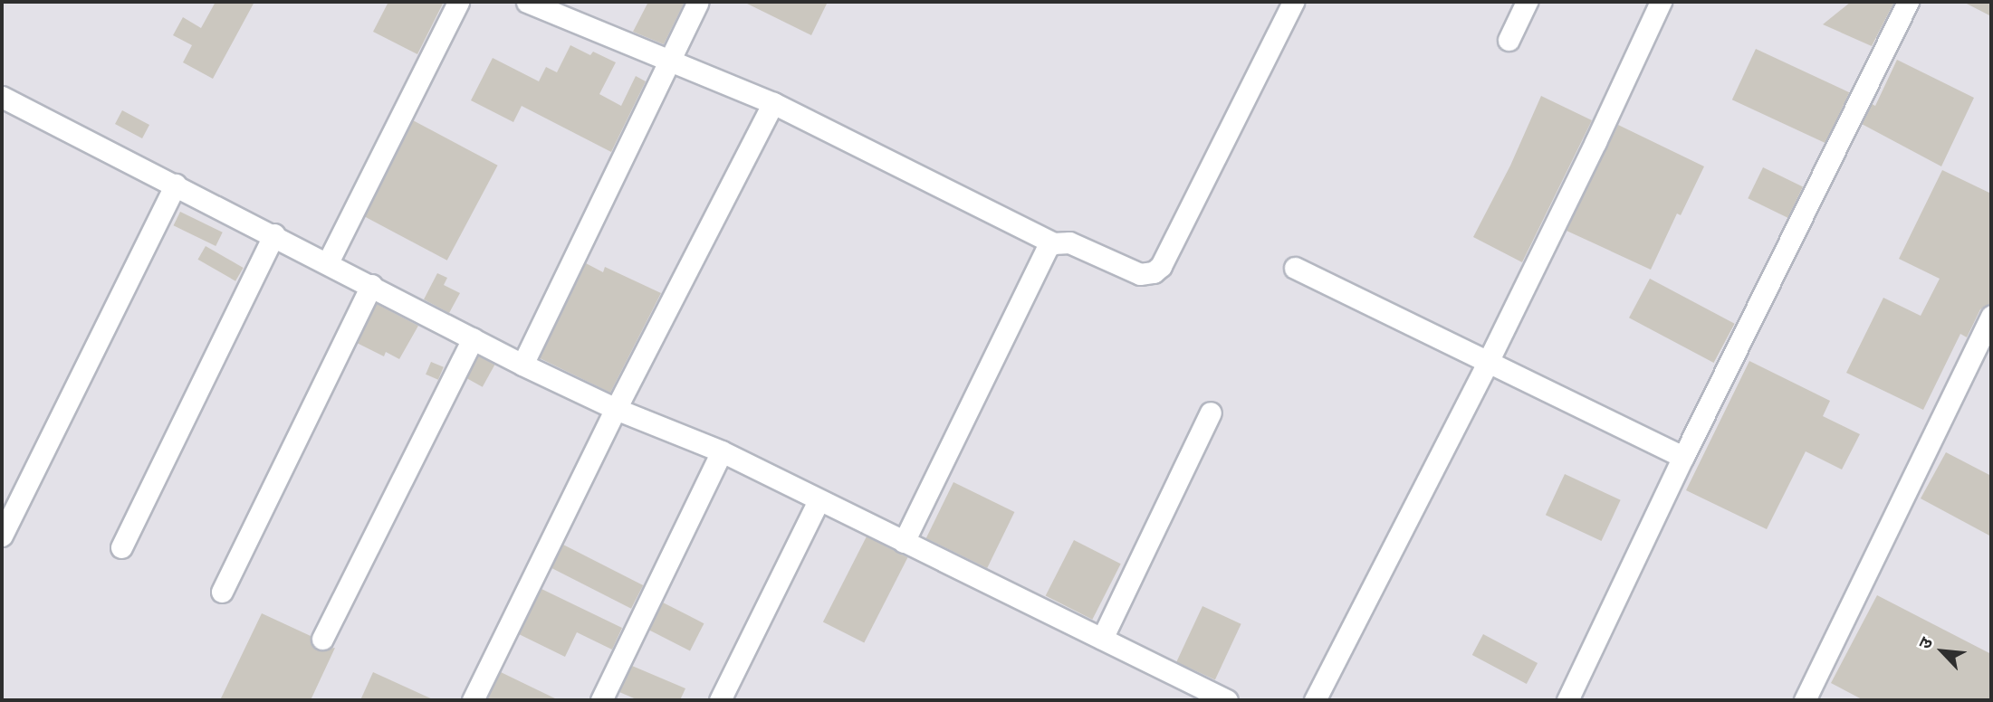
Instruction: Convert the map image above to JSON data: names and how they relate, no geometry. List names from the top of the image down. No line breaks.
{"north":"top left"}
